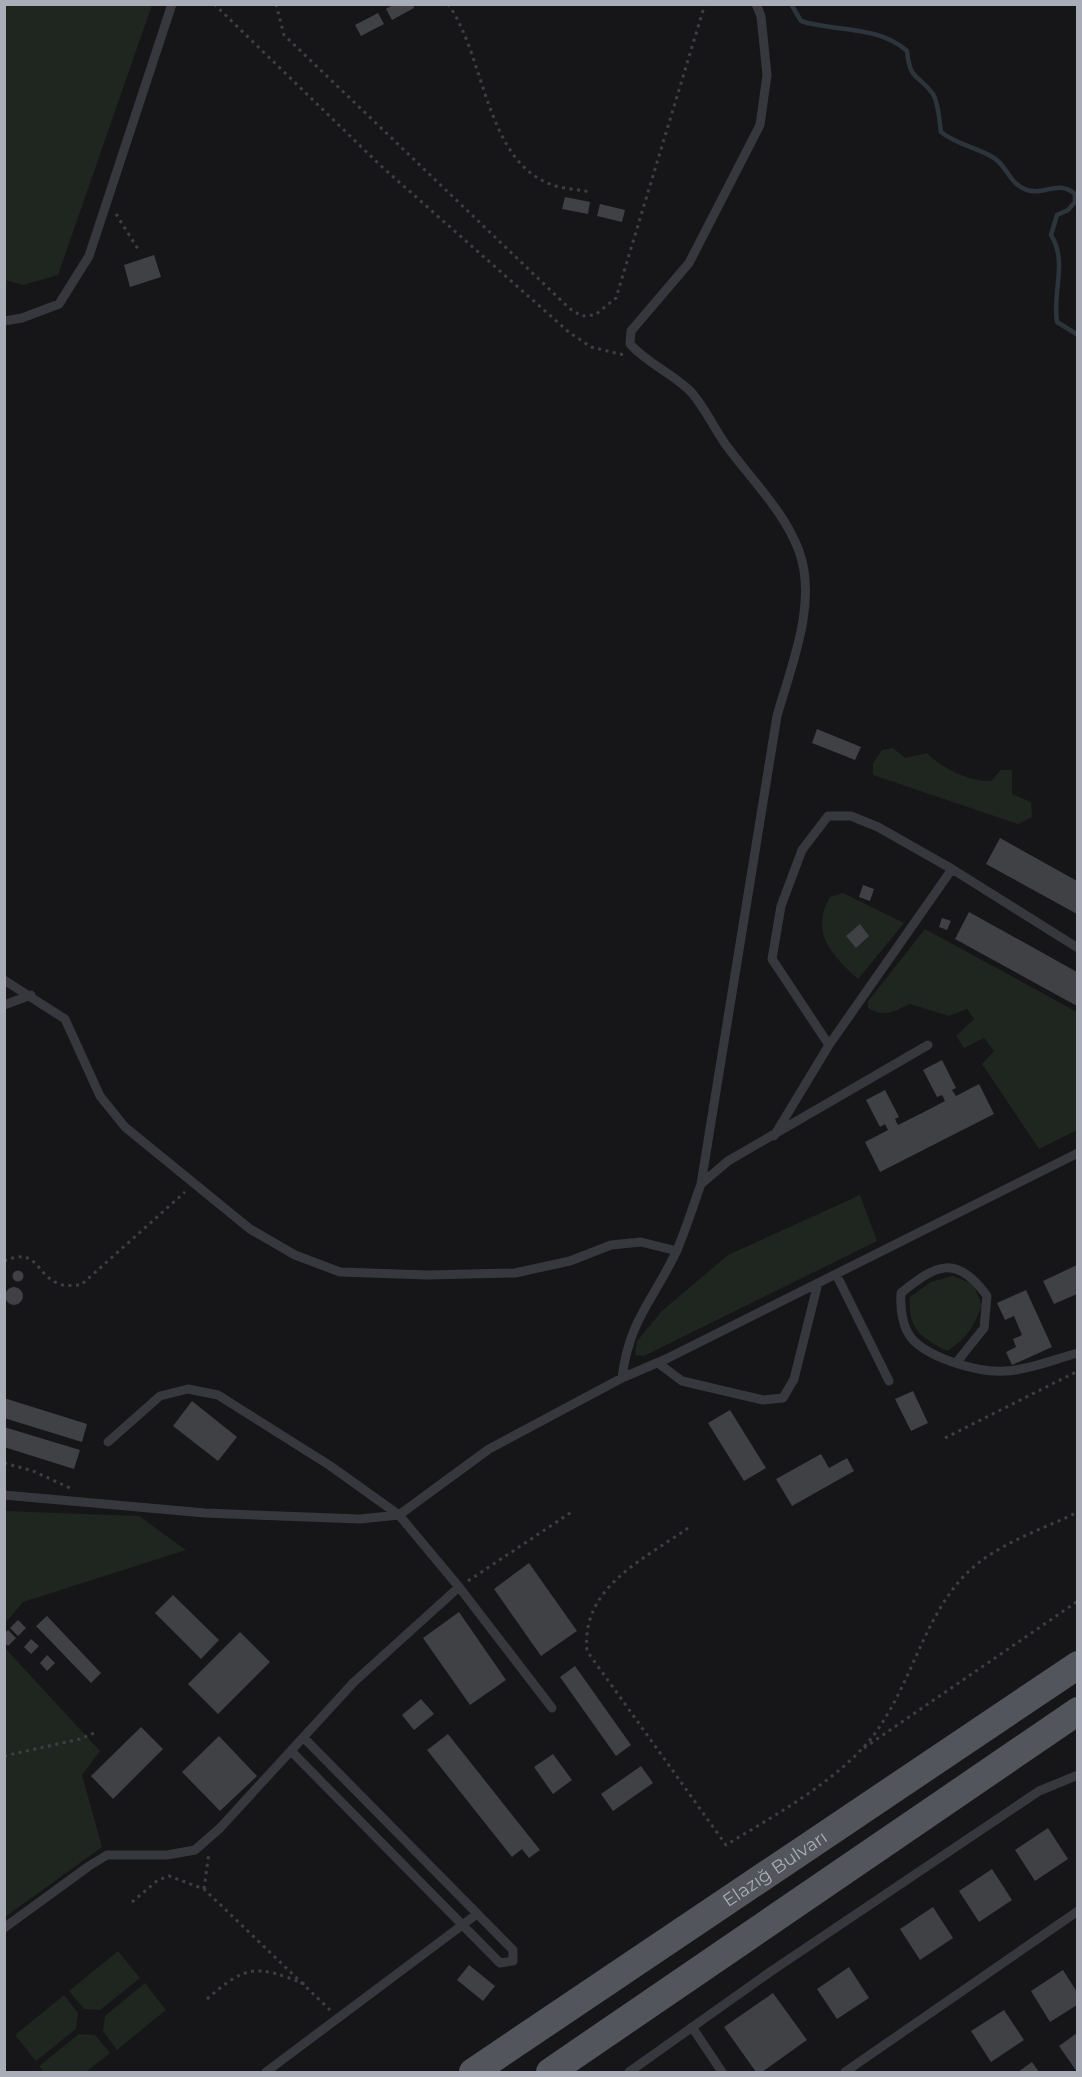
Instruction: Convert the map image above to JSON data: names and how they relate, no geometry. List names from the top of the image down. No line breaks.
{"streets":{"main road":["Elazığ Bulvarı"]}}
